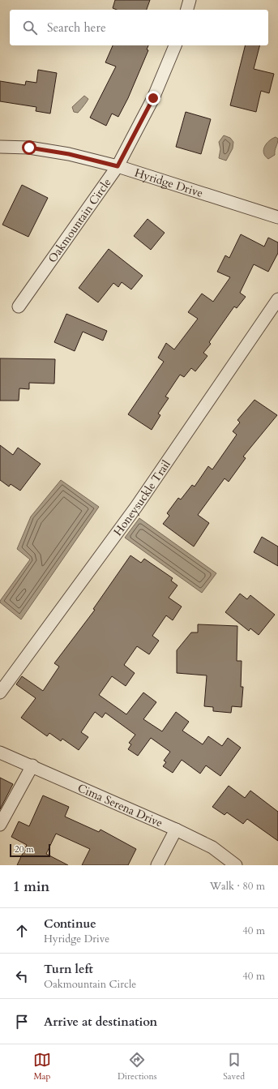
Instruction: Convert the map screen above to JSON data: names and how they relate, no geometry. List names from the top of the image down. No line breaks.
{"streets":{"street":["Hyridge Drive","Oakmountain Circle","Honeysuckle Trail","Cima Serena Drive"]},"crossings":[["Hyridge Drive","Oakmountain Circle"]],"scale_bar":"20 m","page":{"search":"Search here","scale":"20 m","heading":["1 min","Walk · 80 m"],"list":[["Continue","Hyridge Drive","40 m"],["Turn left","Oakmountain Circle","40 m"],"Arrive at destination"],"nav":["Map","Directions","Saved"]}}
